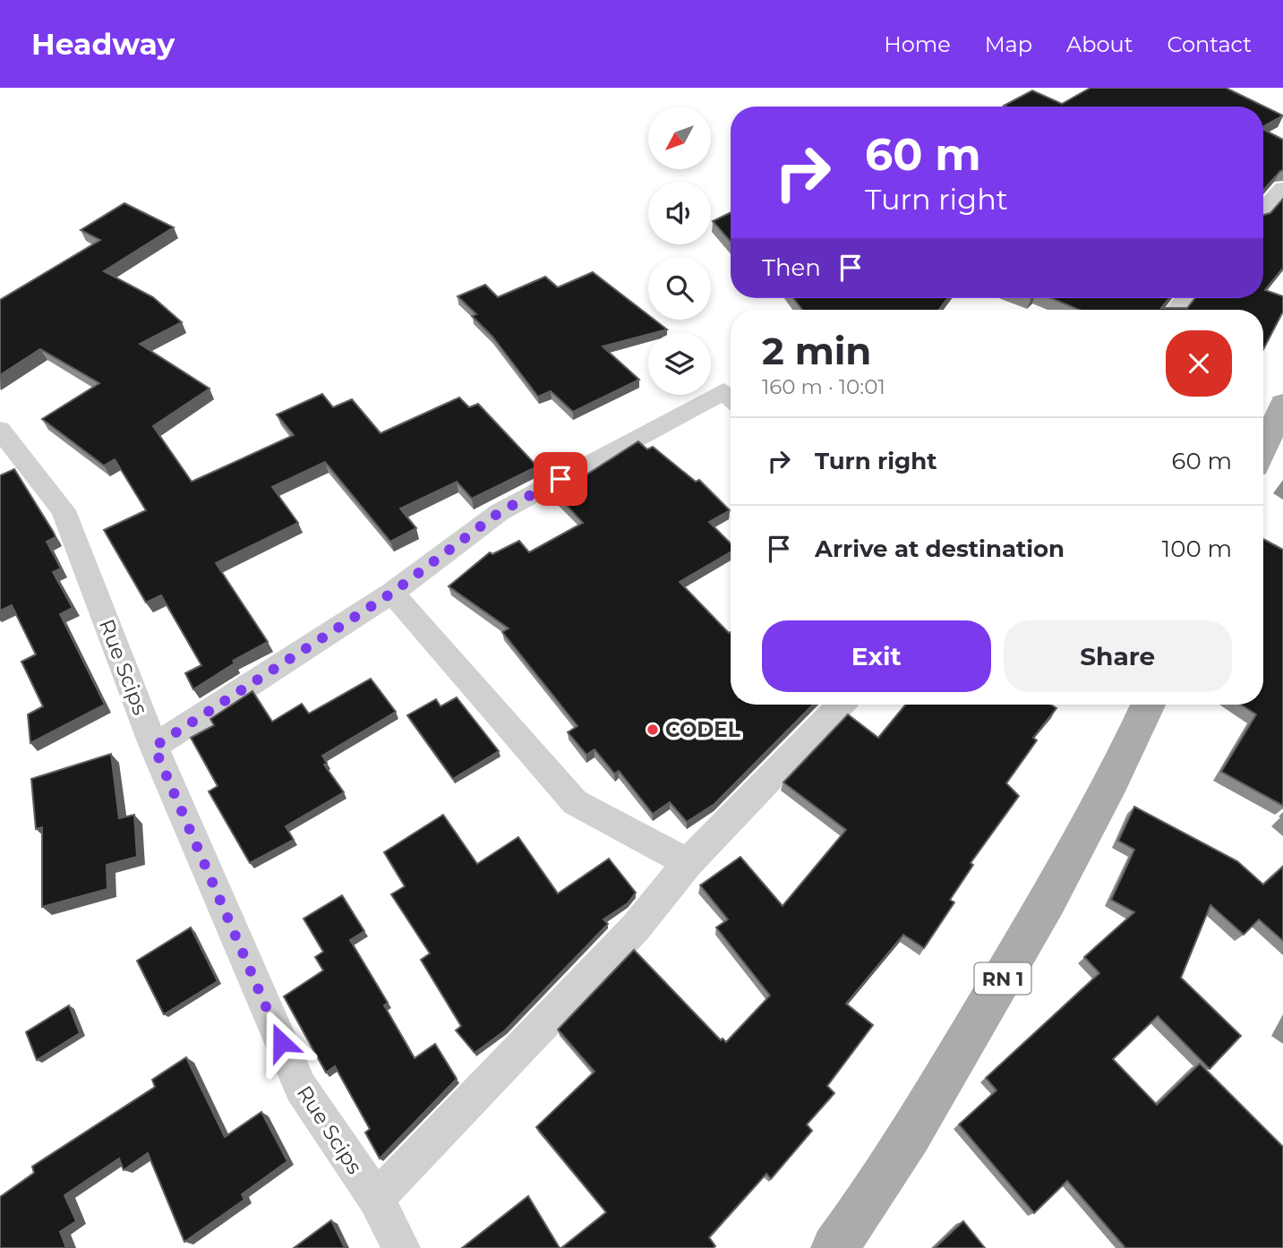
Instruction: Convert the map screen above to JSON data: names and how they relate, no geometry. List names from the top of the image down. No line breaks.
{"streets":{"main road":["RN 1"],"street":["Rue Scips"]},"places":["CODEL"],"north":"bottom left","page":{"header":"Headway","nav":["Home","Map","About","Contact"],"turn":["60 m","Turn right"],"then":"Then","heading":["2 min","160 m · 10:01"],"list":[{"name":"Turn right","value":"60 m"},{"name":"Arrive at destination","value":"100 m"}],"buttons":["Exit","Share"]}}
